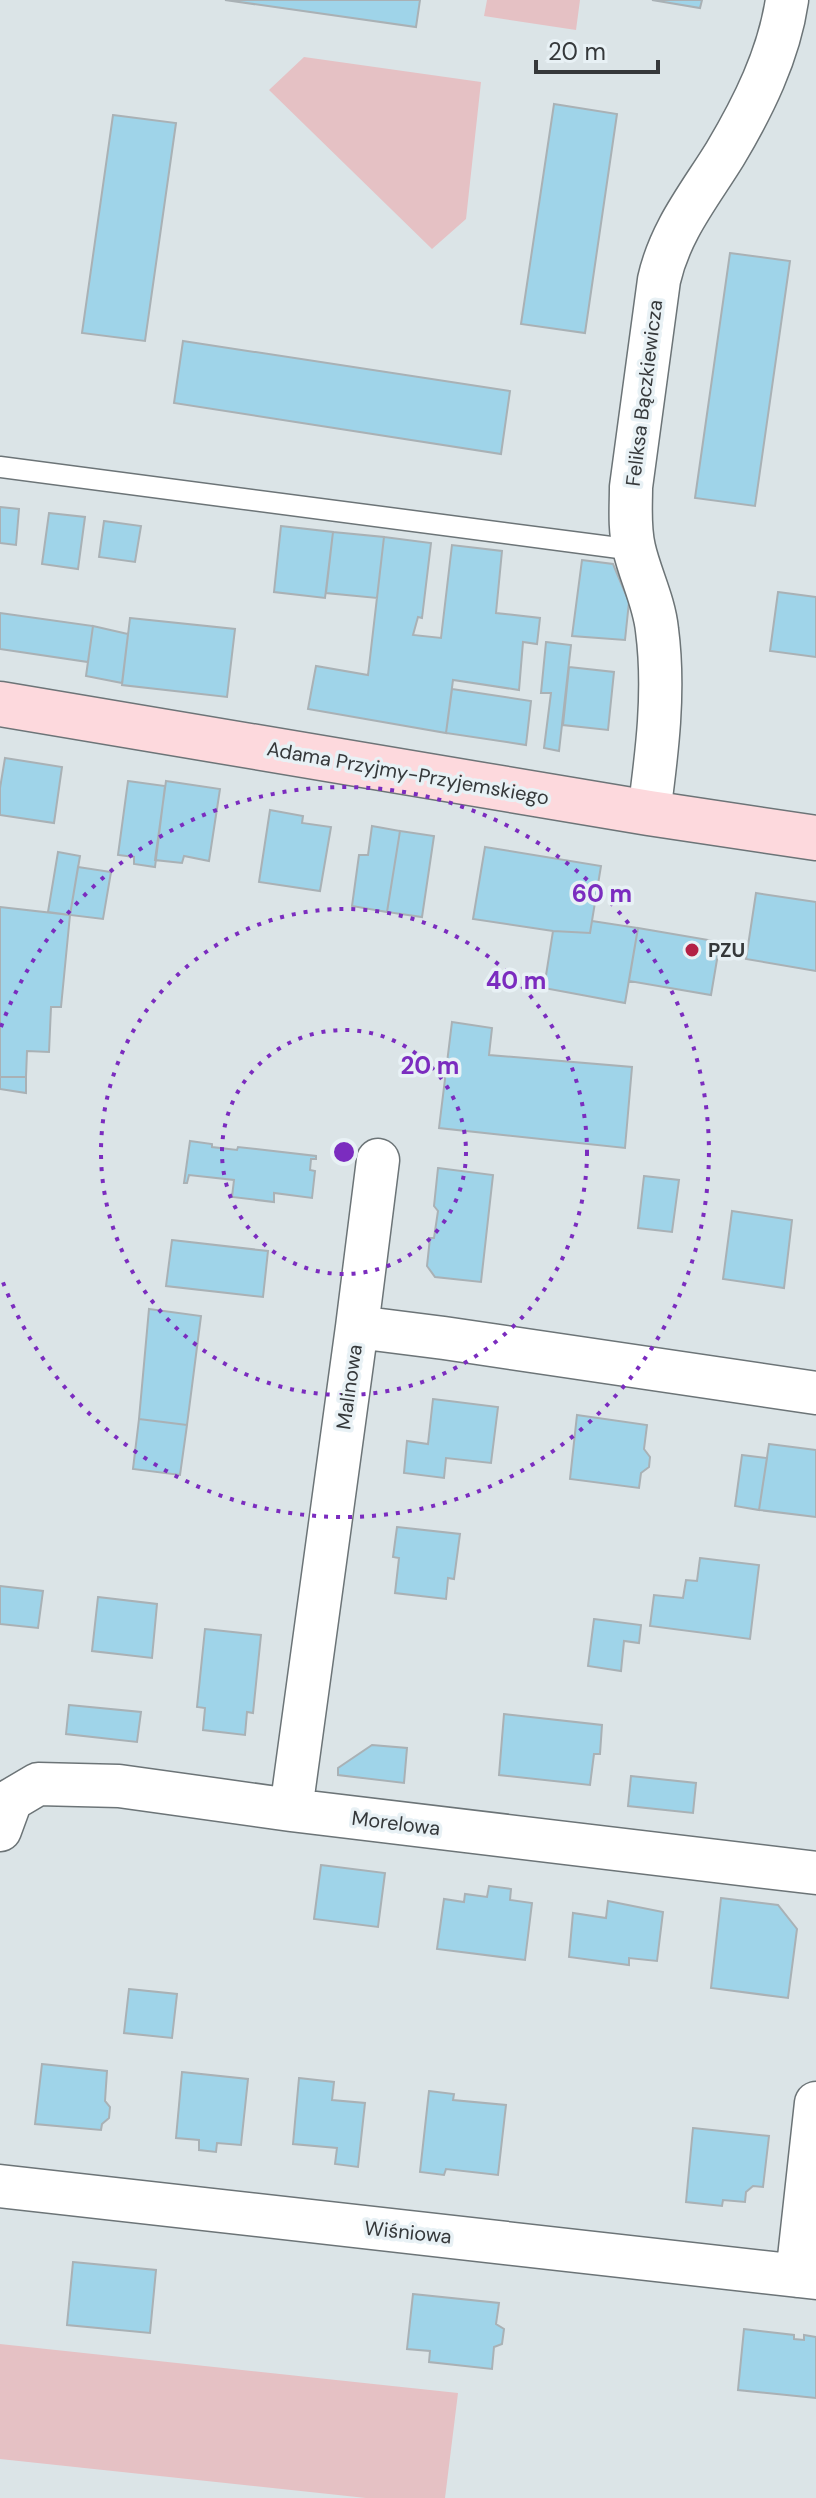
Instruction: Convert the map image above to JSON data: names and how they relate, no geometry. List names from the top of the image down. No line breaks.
{"streets":{"street":["Feliksa Bączkiewicza","Adama Przyjmy-Przyjemskiego","Malinowa","Morelowa","Wiśniowa"]},"crossings":[["Feliksa Bączkiewicza","Adama Przyjmy-Przyjemskiego"],["Malinowa","Morelowa"]],"places":["PZU"],"scale_bar":"20 m","rings":["60 m","40 m","20 m"]}
